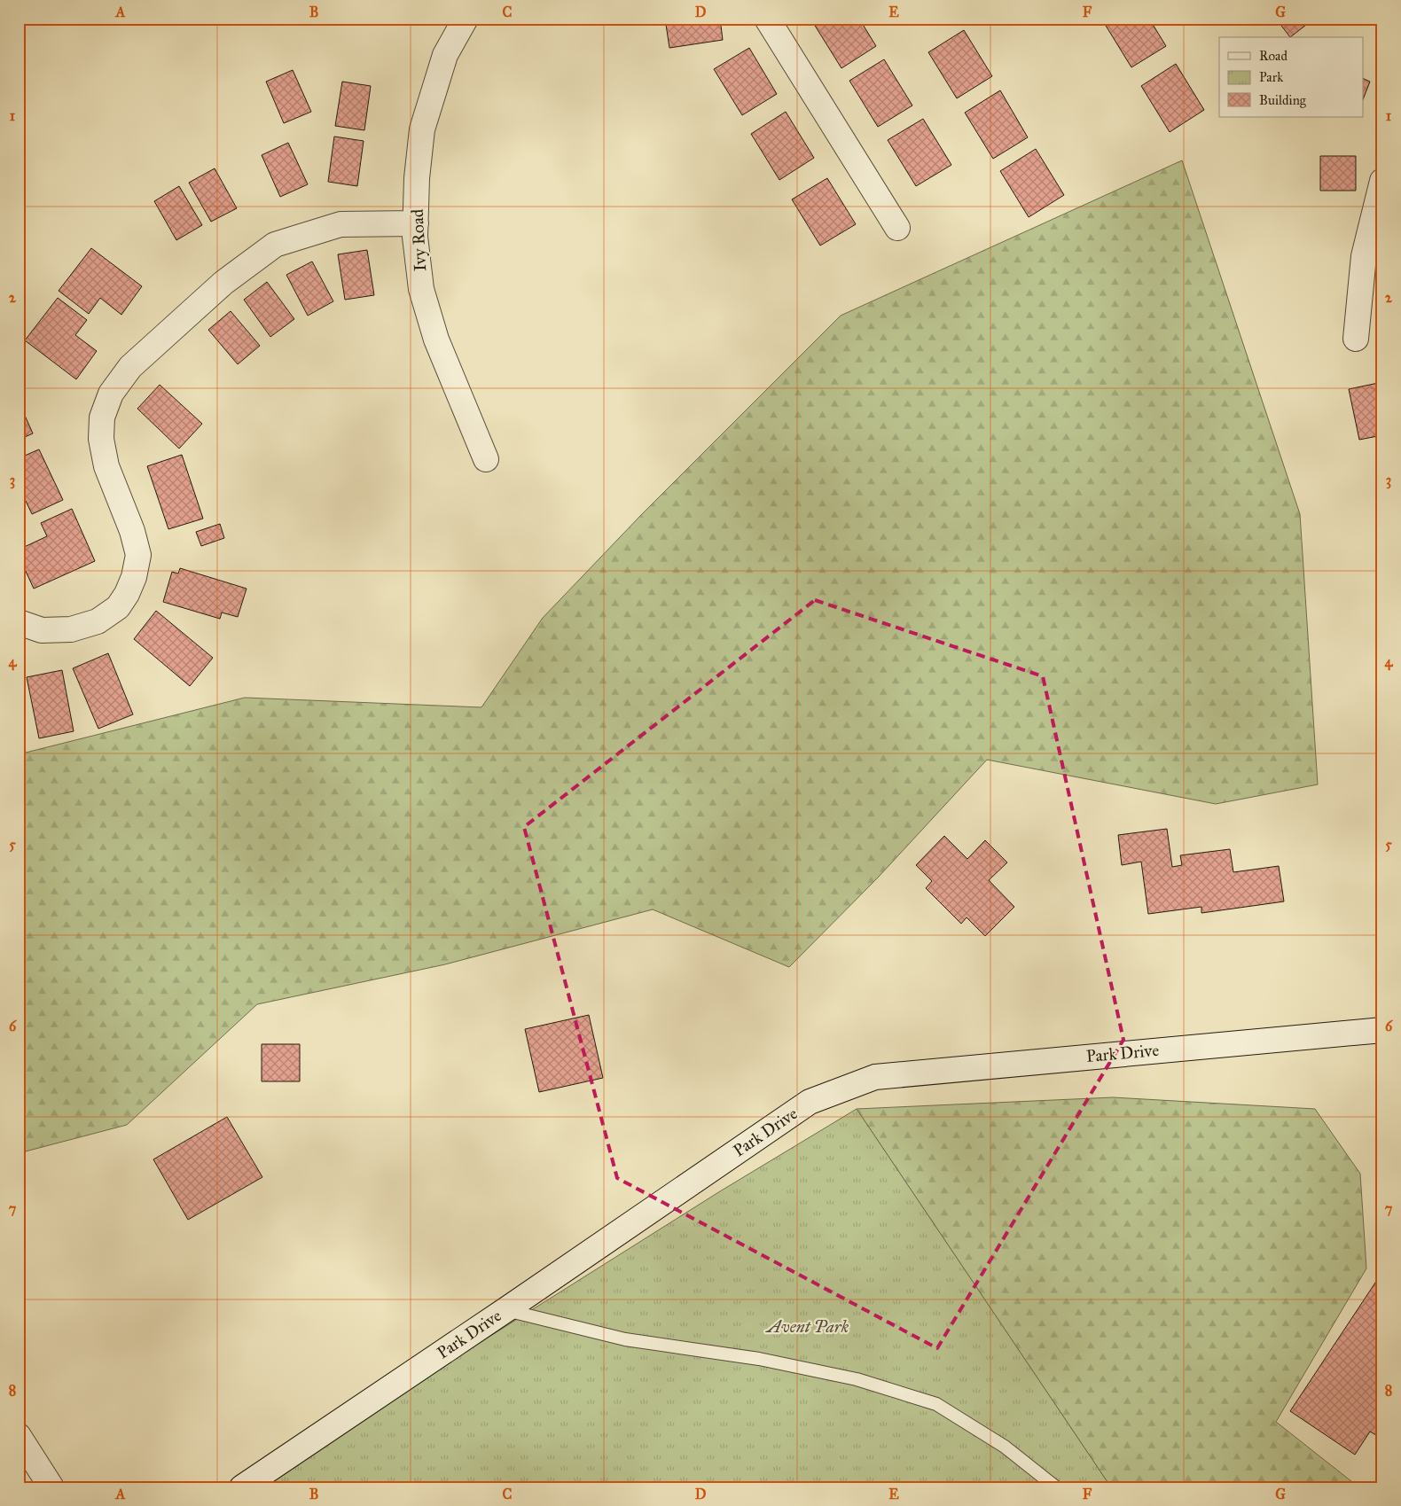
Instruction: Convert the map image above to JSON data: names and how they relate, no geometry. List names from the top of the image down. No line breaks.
{"streets":{"street":["Ivy Road","Park Drive"]},"parks":["Avent Park"],"legend":["Road","Park","Building"],"grid":{"columns":["A","B","C","D","E","F","G"],"rows":["1","2","3","4","5","6","7","8"]}}
